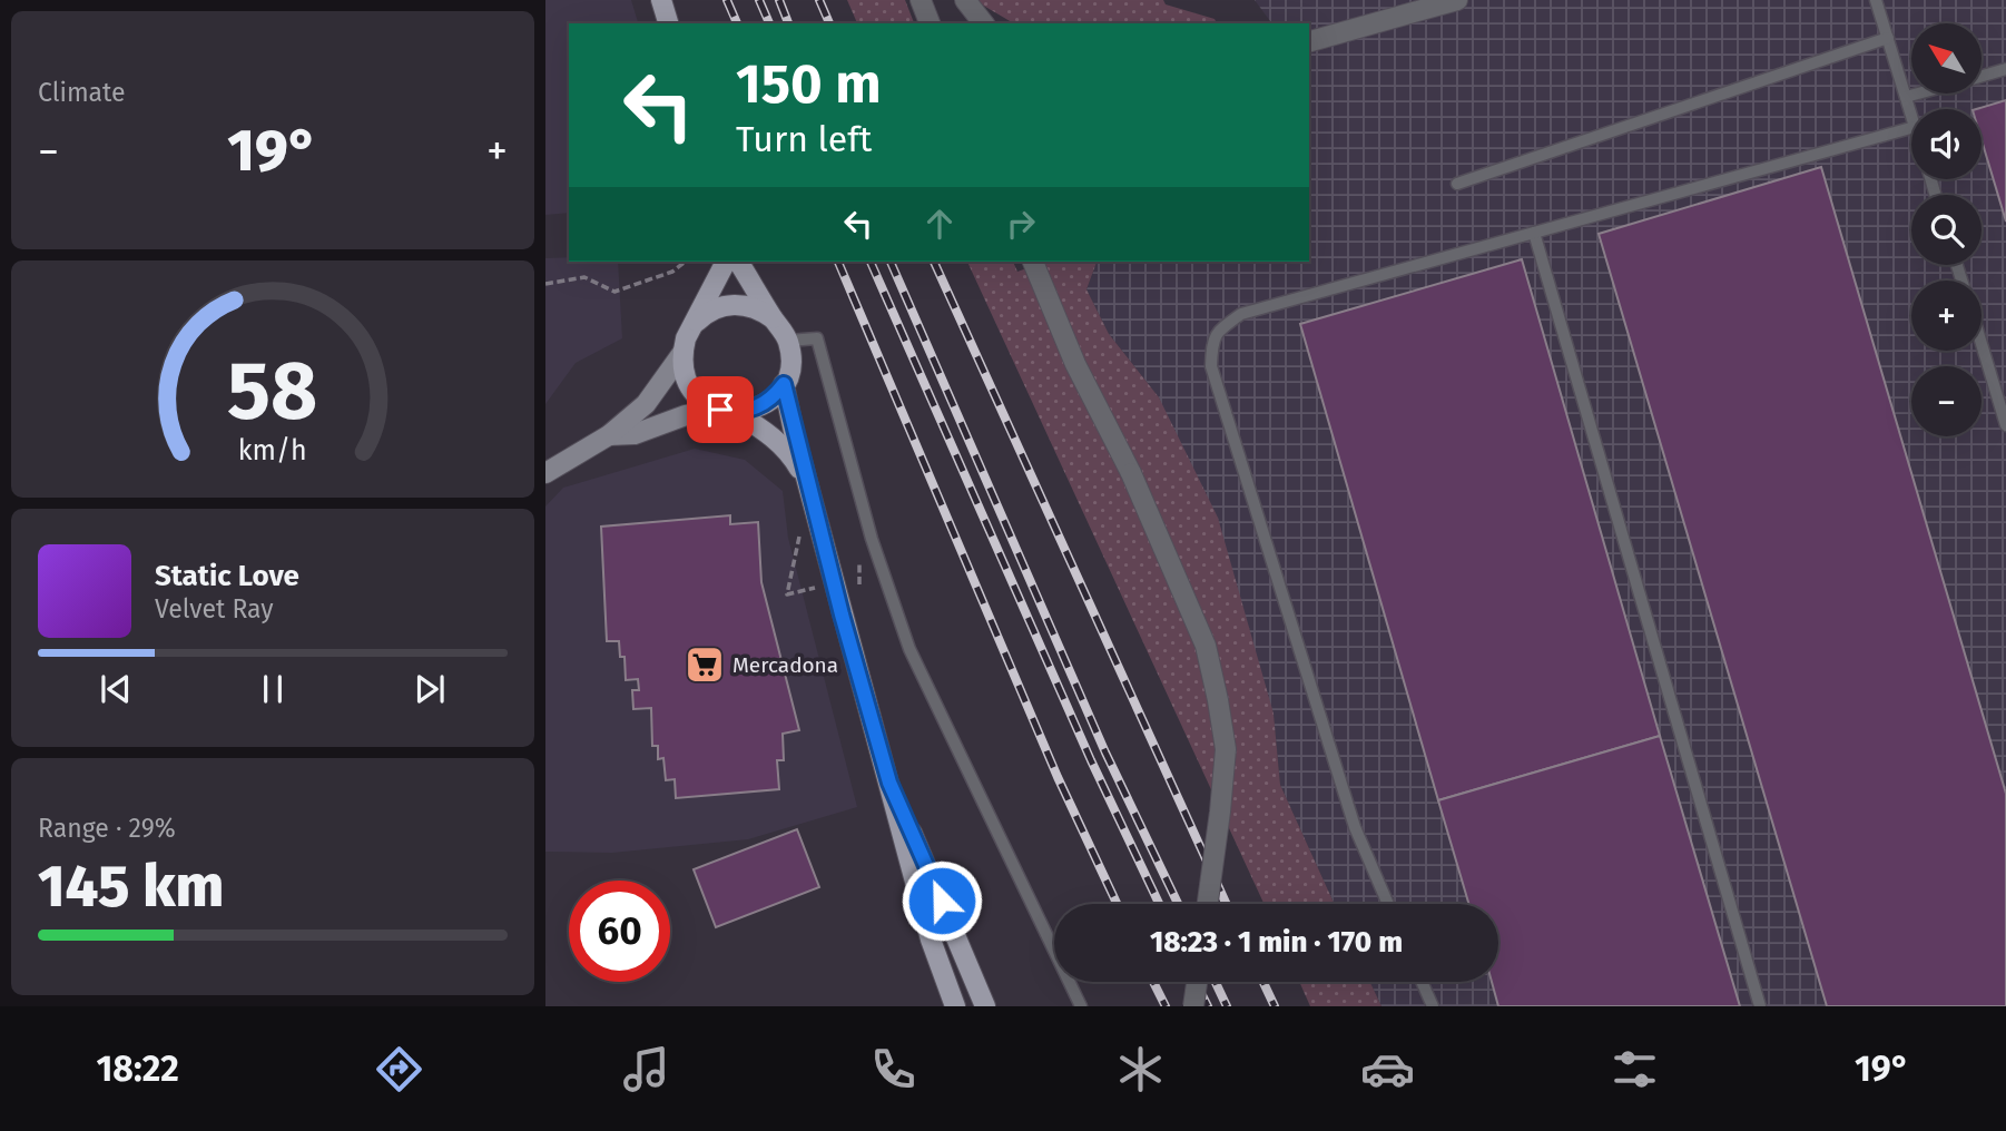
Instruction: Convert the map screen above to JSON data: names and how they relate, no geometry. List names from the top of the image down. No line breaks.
{"places":{"supermarket":["Mercadona"]},"north":"top left","page":{"tile":["Climate",["Range · 29%","145 km"]],"map_buttons":["+","−"],"turn":["150 m","Turn left"],"heat":["−","19°","+"],"song":["Static Love","Velvet Ray"],"limit":"60","trip":"18:23 · 1 min · 170 m","tabs":["18:22","19°"],"gauge":["58","km/h"]}}
